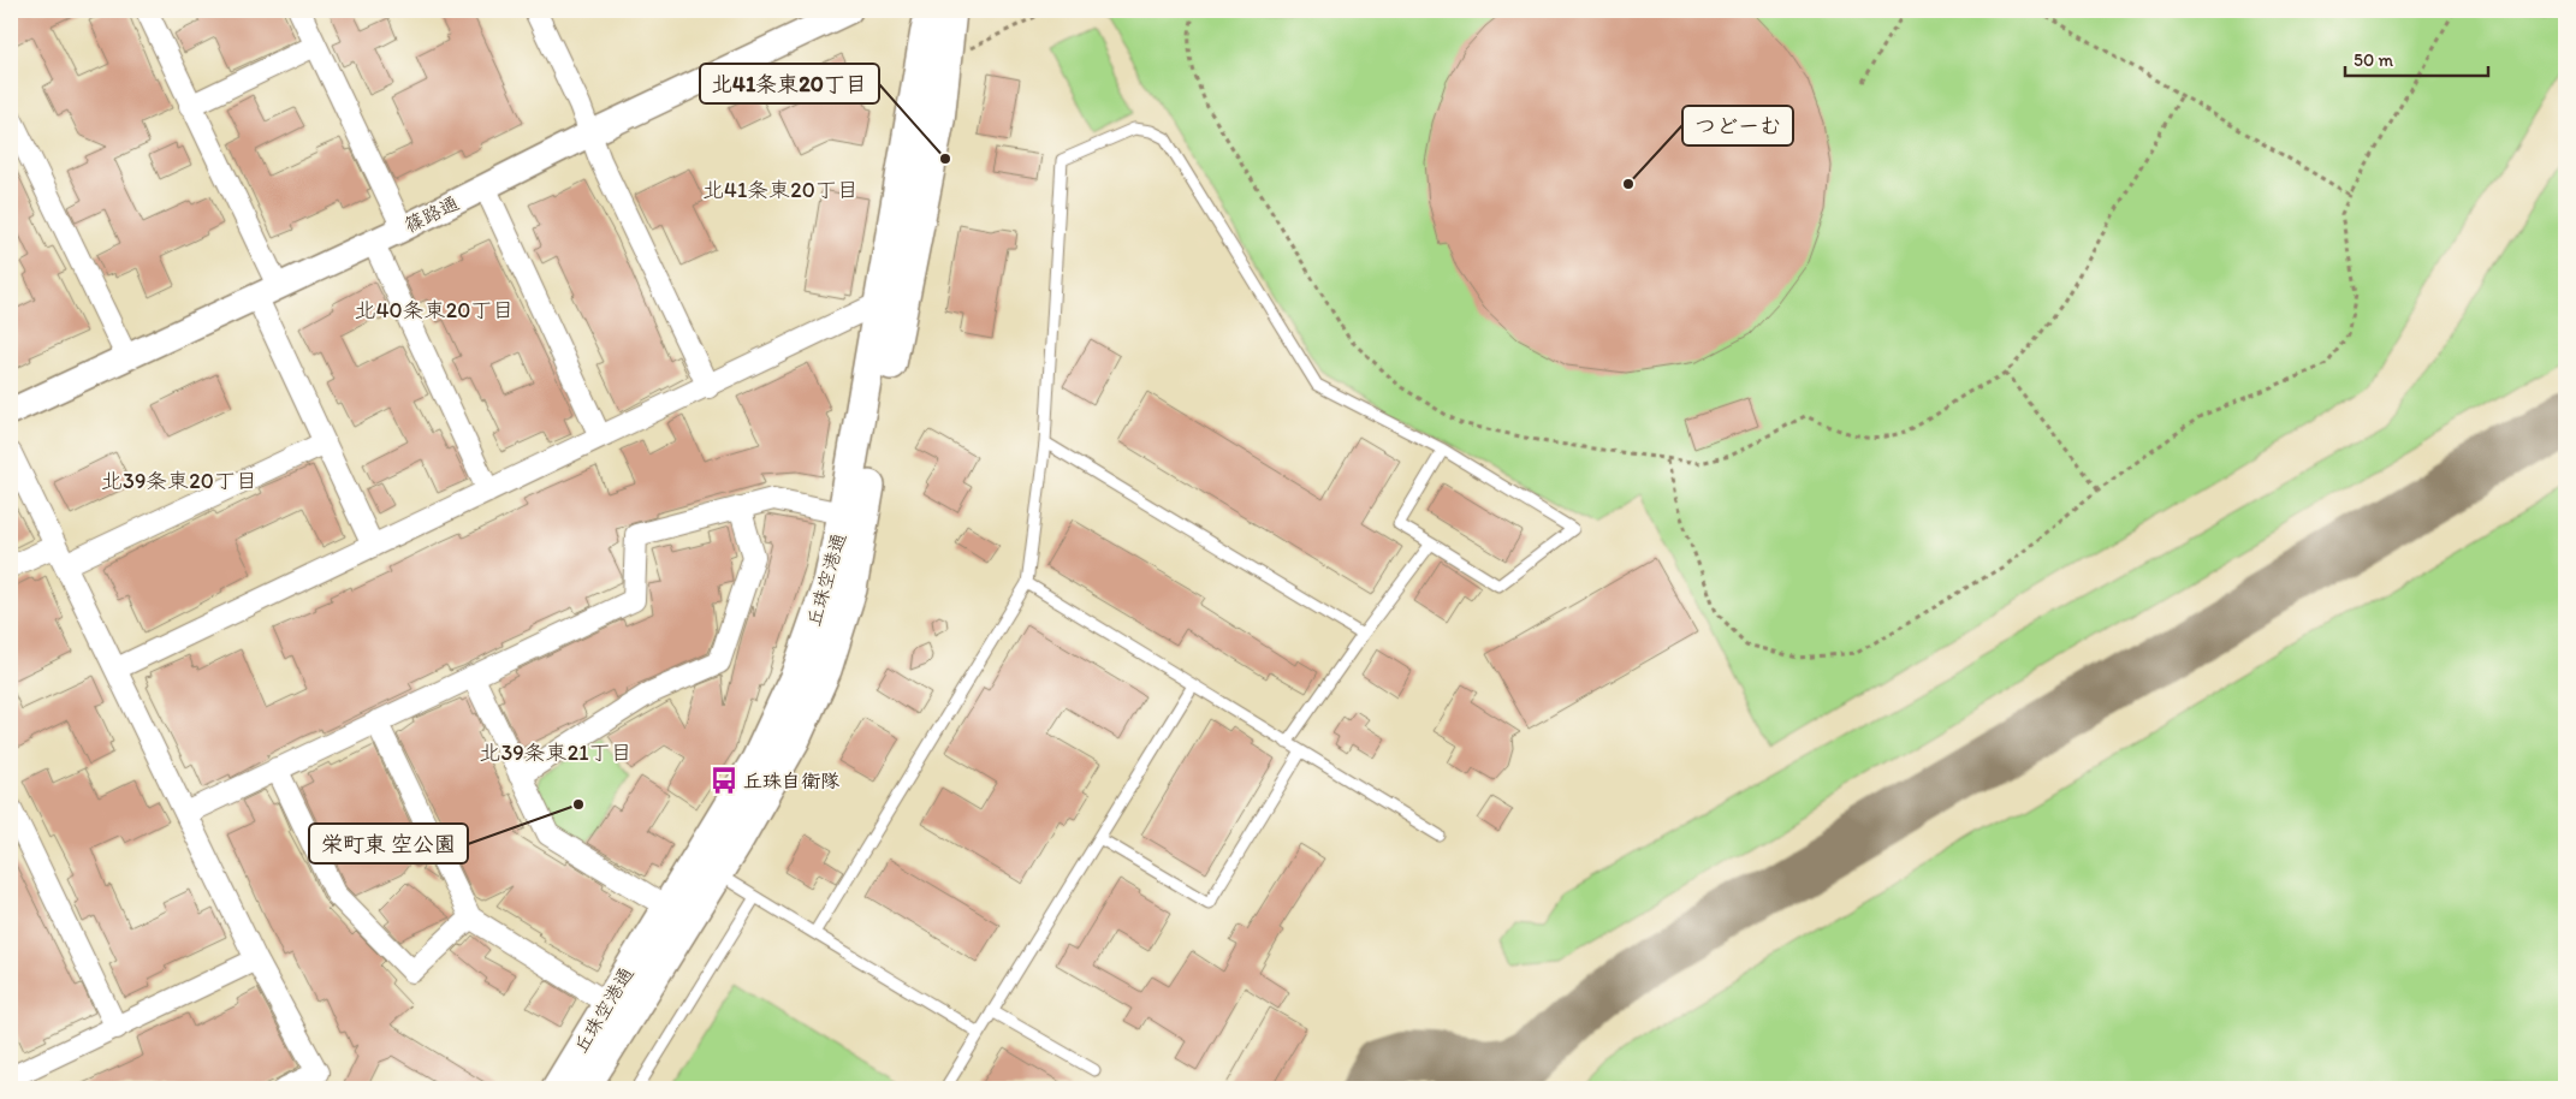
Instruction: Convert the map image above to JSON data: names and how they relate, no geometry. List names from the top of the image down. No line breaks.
{"streets":{"main road":["丘珠空港通"],"street":["篠路通"]},"districts":["北41条東20丁目","北40条東20丁目","北39条東20丁目","北39条東21丁目"],"places":{"other":["北41条東20丁目","つどーむ","栄町東 空公園"],"bus stop":["丘珠自衛隊"]},"scale_bar":"50 m"}
